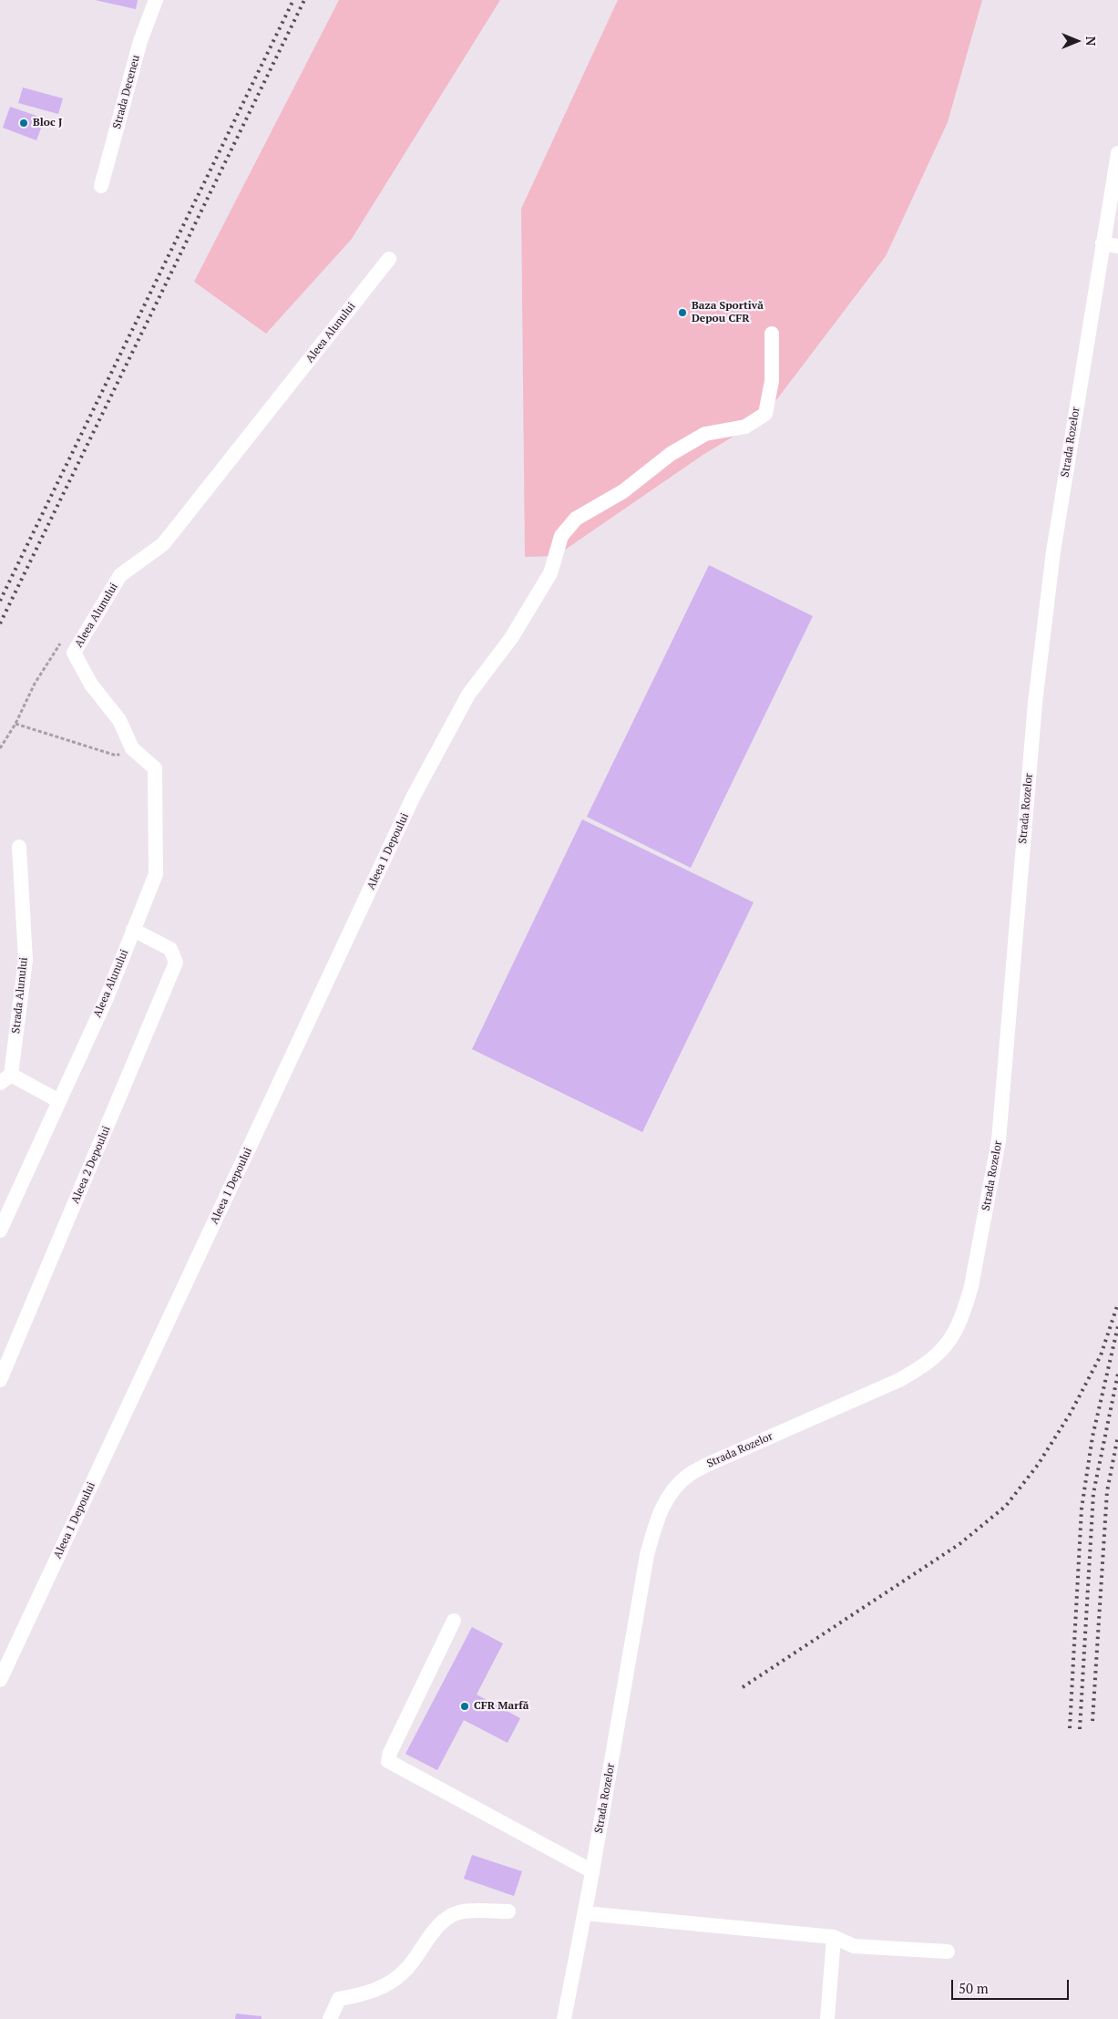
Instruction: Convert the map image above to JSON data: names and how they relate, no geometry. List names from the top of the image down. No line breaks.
{"streets":{"street":["Strada Deceneu","Aleea Alunului","Strada Rozelor","Aleea 1 Depoului","Strada Alunului","Aleea 2 Depoului"]},"crossings":[["Aleea Alunului","Aleea 2 Depoului"]],"places":["Bloc J","Baza Sportivă Depou CFR","CFR Marfă"],"scale_bar":"50 m","north":"right"}
